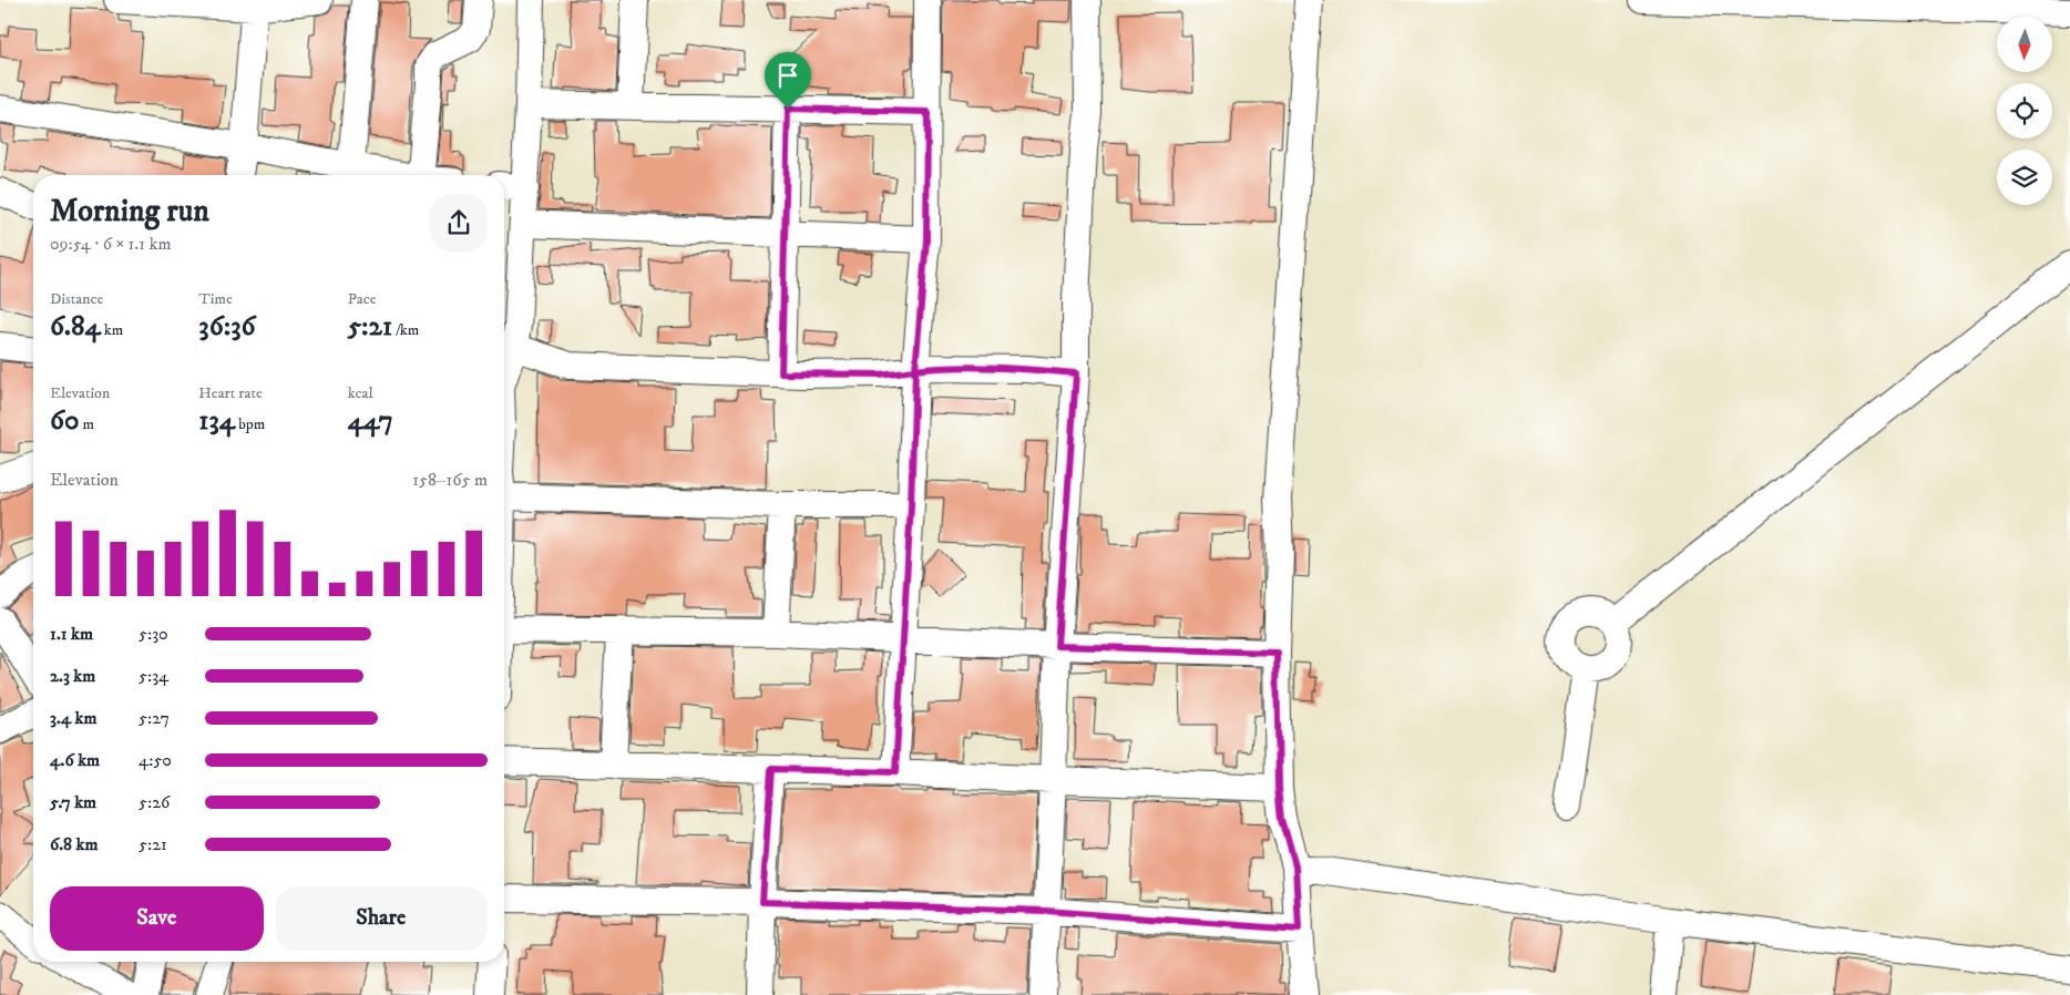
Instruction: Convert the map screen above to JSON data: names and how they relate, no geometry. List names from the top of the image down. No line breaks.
{"north":"bottom","page":{"heading":["Morning run","09:54 · 6 × 1.1 km"],"stats":[["Distance","6.84 km"],["Time","36:36"],["Pace","5:21 /km"],["Elevation","60 m"],["Heart rate","134 bpm"],["kcal","447"]],"chart":["Elevation","158–165 m"],"list":[{"name":"1.1 km","note":"5:30"},{"name":"2.3 km","note":"5:34"},{"name":"3.4 km","note":"5:27"},{"name":"4.6 km","note":"4:50"},{"name":"5.7 km","note":"5:26"},{"name":"6.8 km","note":"5:21"}],"buttons":["Save","Share"]}}
